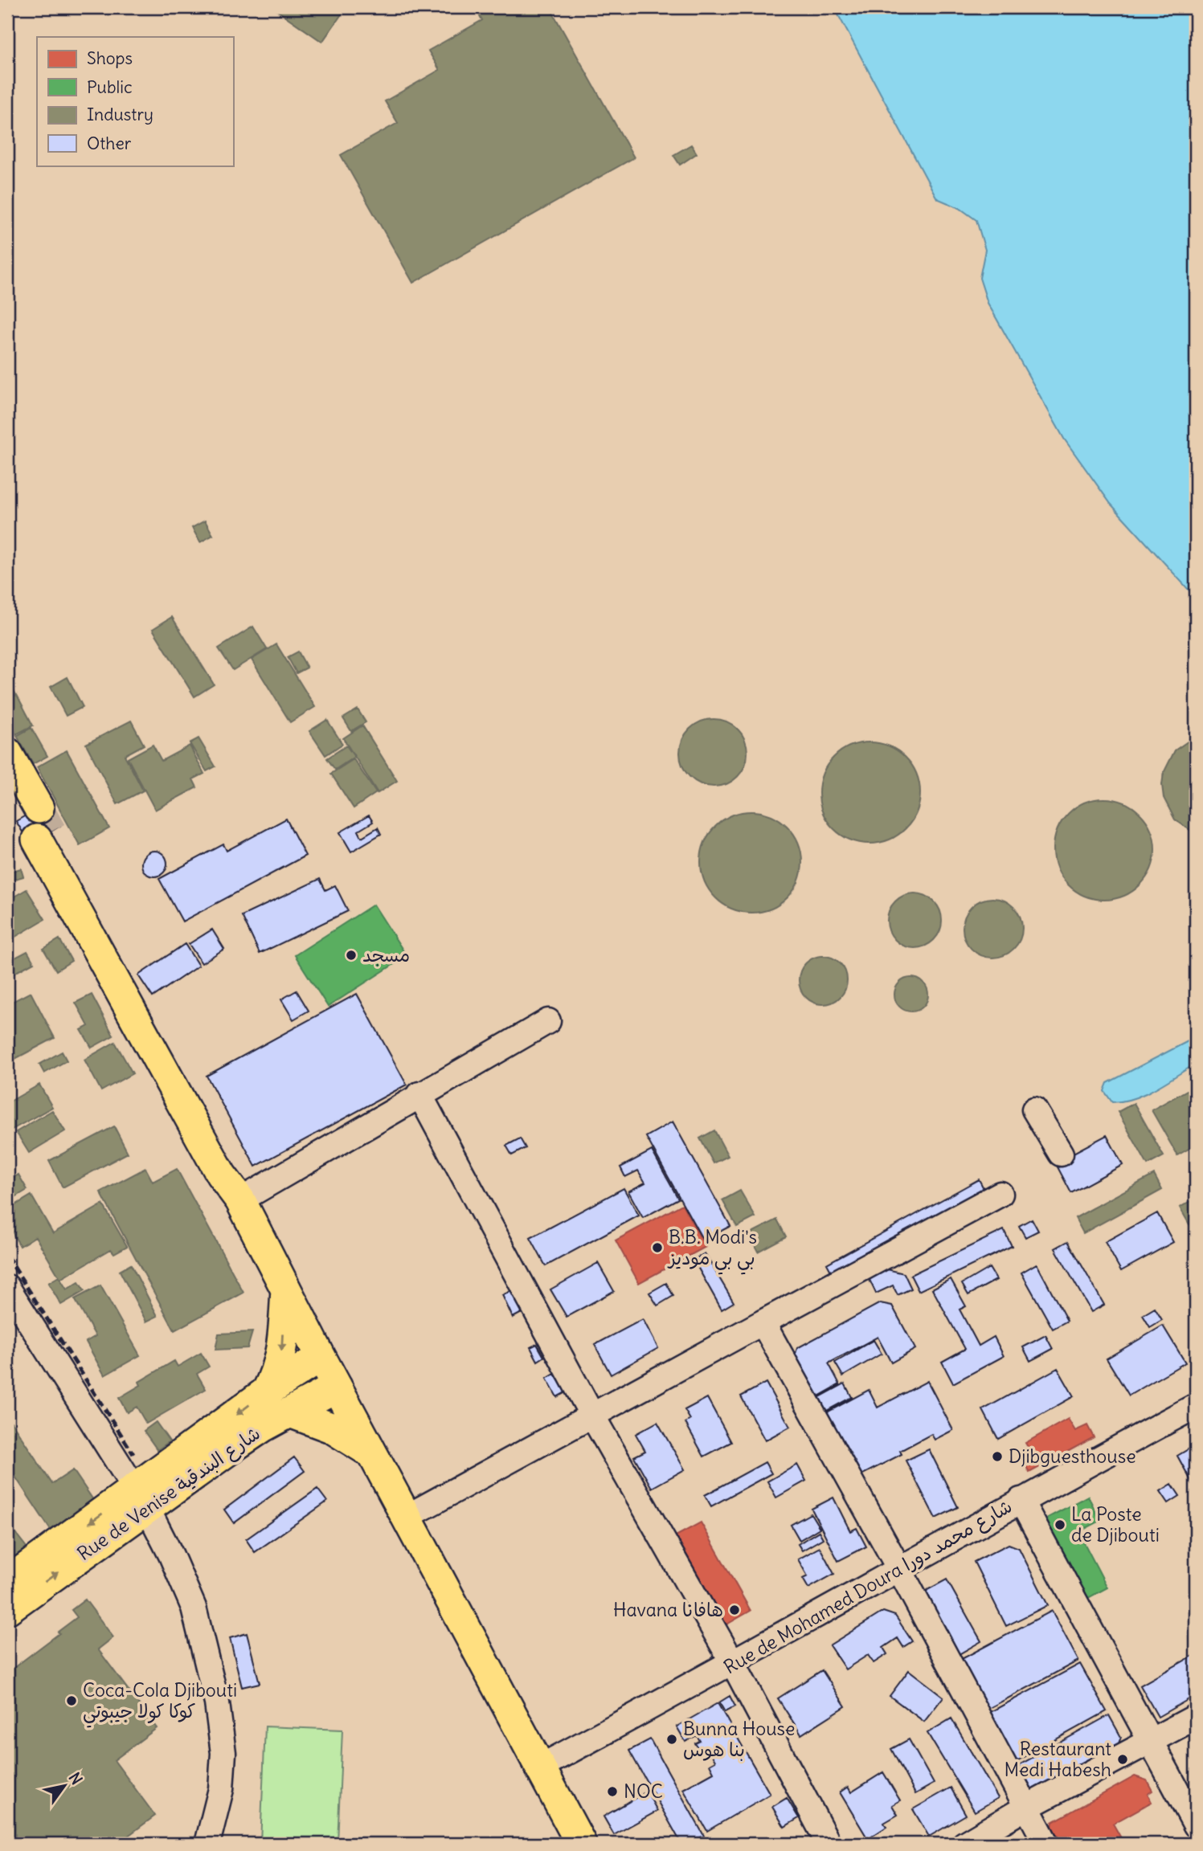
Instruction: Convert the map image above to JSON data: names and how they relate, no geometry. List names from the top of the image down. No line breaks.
{"streets":{"main road":["Rue de Venise شارع البندقية"],"street":["Rue de Mohamed Doura شارع محمد دورا"]},"places":["مسجد","B.B. Modi's بي بي موديز","Djibguesthouse","La Poste de Djibouti","Havana هافانا","Coca-Cola Djibouti كوكا كولا جيبوتي","Bunna House بنا هوس","Restaurant Medi Habesh","NOC"],"legend":["Shops","Public","Industry","Other"],"north":"top right"}
